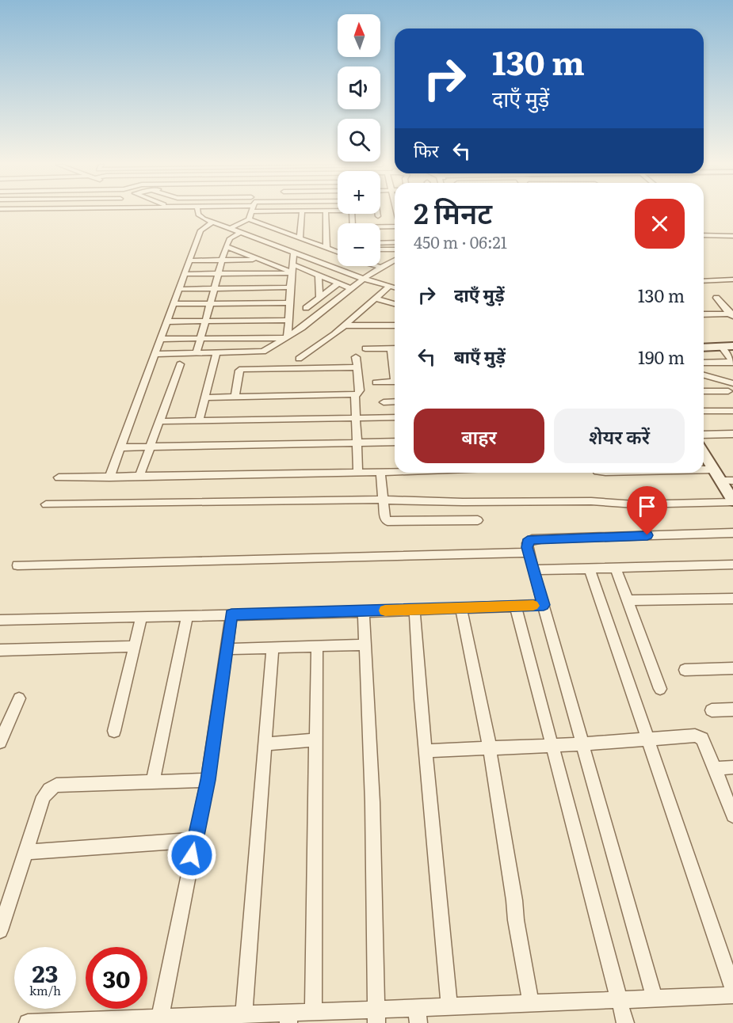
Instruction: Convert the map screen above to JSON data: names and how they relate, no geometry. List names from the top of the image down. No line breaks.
{"north":"top","page":{"map_buttons":["+","−"],"turn":["130 m","दाएँ मुड़ें"],"then":"फिर","heading":["2 मिनट","450 m · 06:21"],"list":[{"name":"दाएँ मुड़ें","value":"130 m"},{"name":"बाएँ मुड़ें","value":"190 m"}],"buttons":["बाहर","शेयर करें"],"speed":"23 km/h","limit":"30"}}
